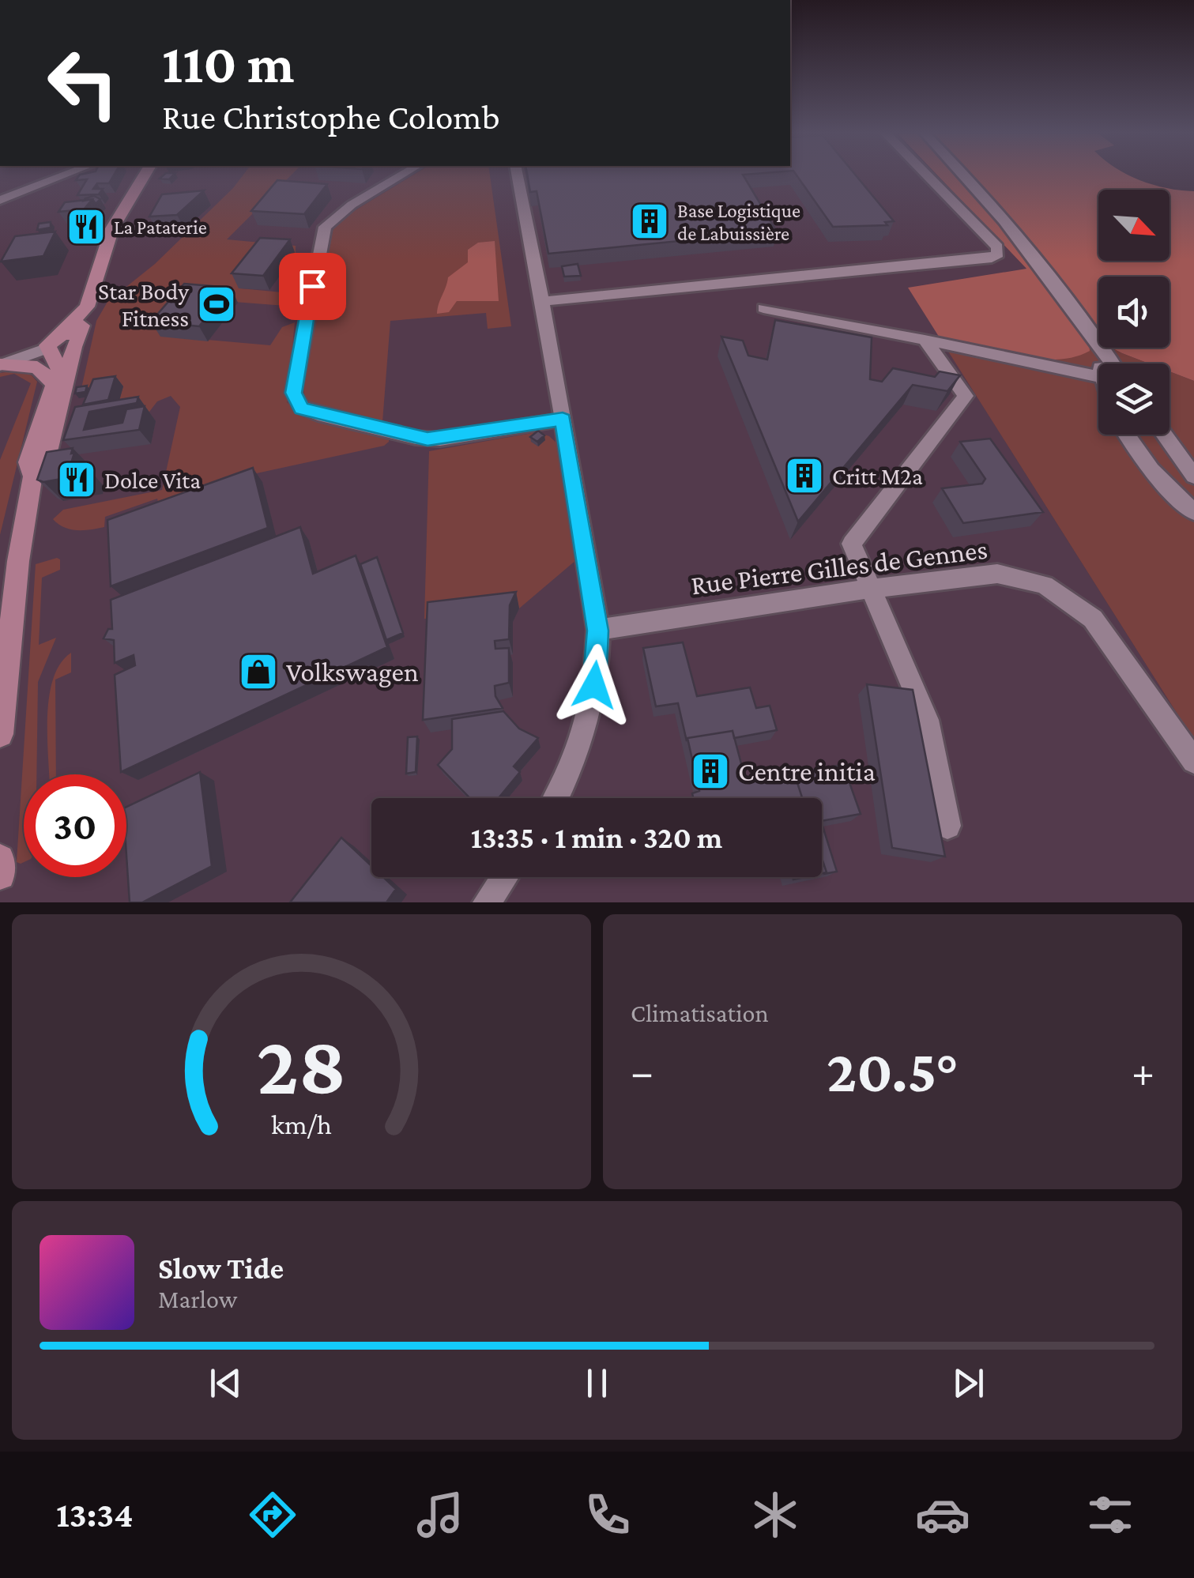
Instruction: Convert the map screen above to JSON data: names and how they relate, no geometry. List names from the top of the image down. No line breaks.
{"streets":{"street":["Rue Pierre Gilles de Gennes"]},"places":{"building":["Base Logistique de Labuissière","Critt M2a","Centre initia"],"restaurant":["La Pataterie","Dolce Vita"],"sports":["Star Body Fitness"],"shop":["Volkswagen"]},"north":"bottom right","page":{"turn":["110 m","Rue Christophe Colomb"],"limit":"30","trip":"13:35 · 1 min · 320 m","tile":"Climatisation","heat":["−","20.5°","+"],"song":["Slow Tide","Marlow"],"tabs":"13:34","gauge":["28","km/h"]}}
